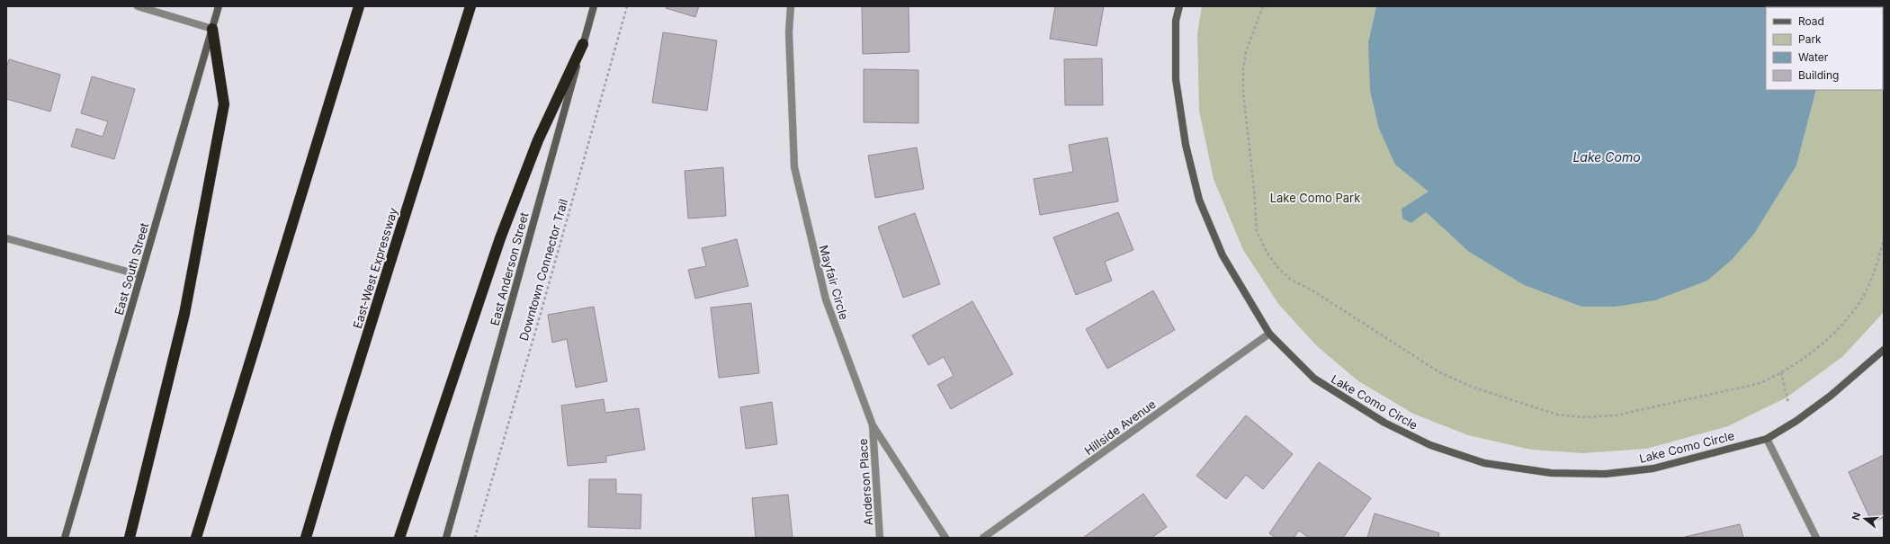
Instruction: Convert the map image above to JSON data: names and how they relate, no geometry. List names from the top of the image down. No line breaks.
{"streets":{"highway":["East-West Expressway"],"main road":["East South Street","East Anderson Street","Lake Como Circle"],"street":["Mayfair Circle","Hillside Avenue","Anderson Place"],"path":["Downtown Connector Trail"]},"crossings":[["Mayfair Circle","Anderson Place"],["Lake Como Circle","Hillside Avenue"]],"water":["Lake Como"],"parks":["Lake Como Park"],"legend":["Road","Park","Water","Building"],"north":"left"}
